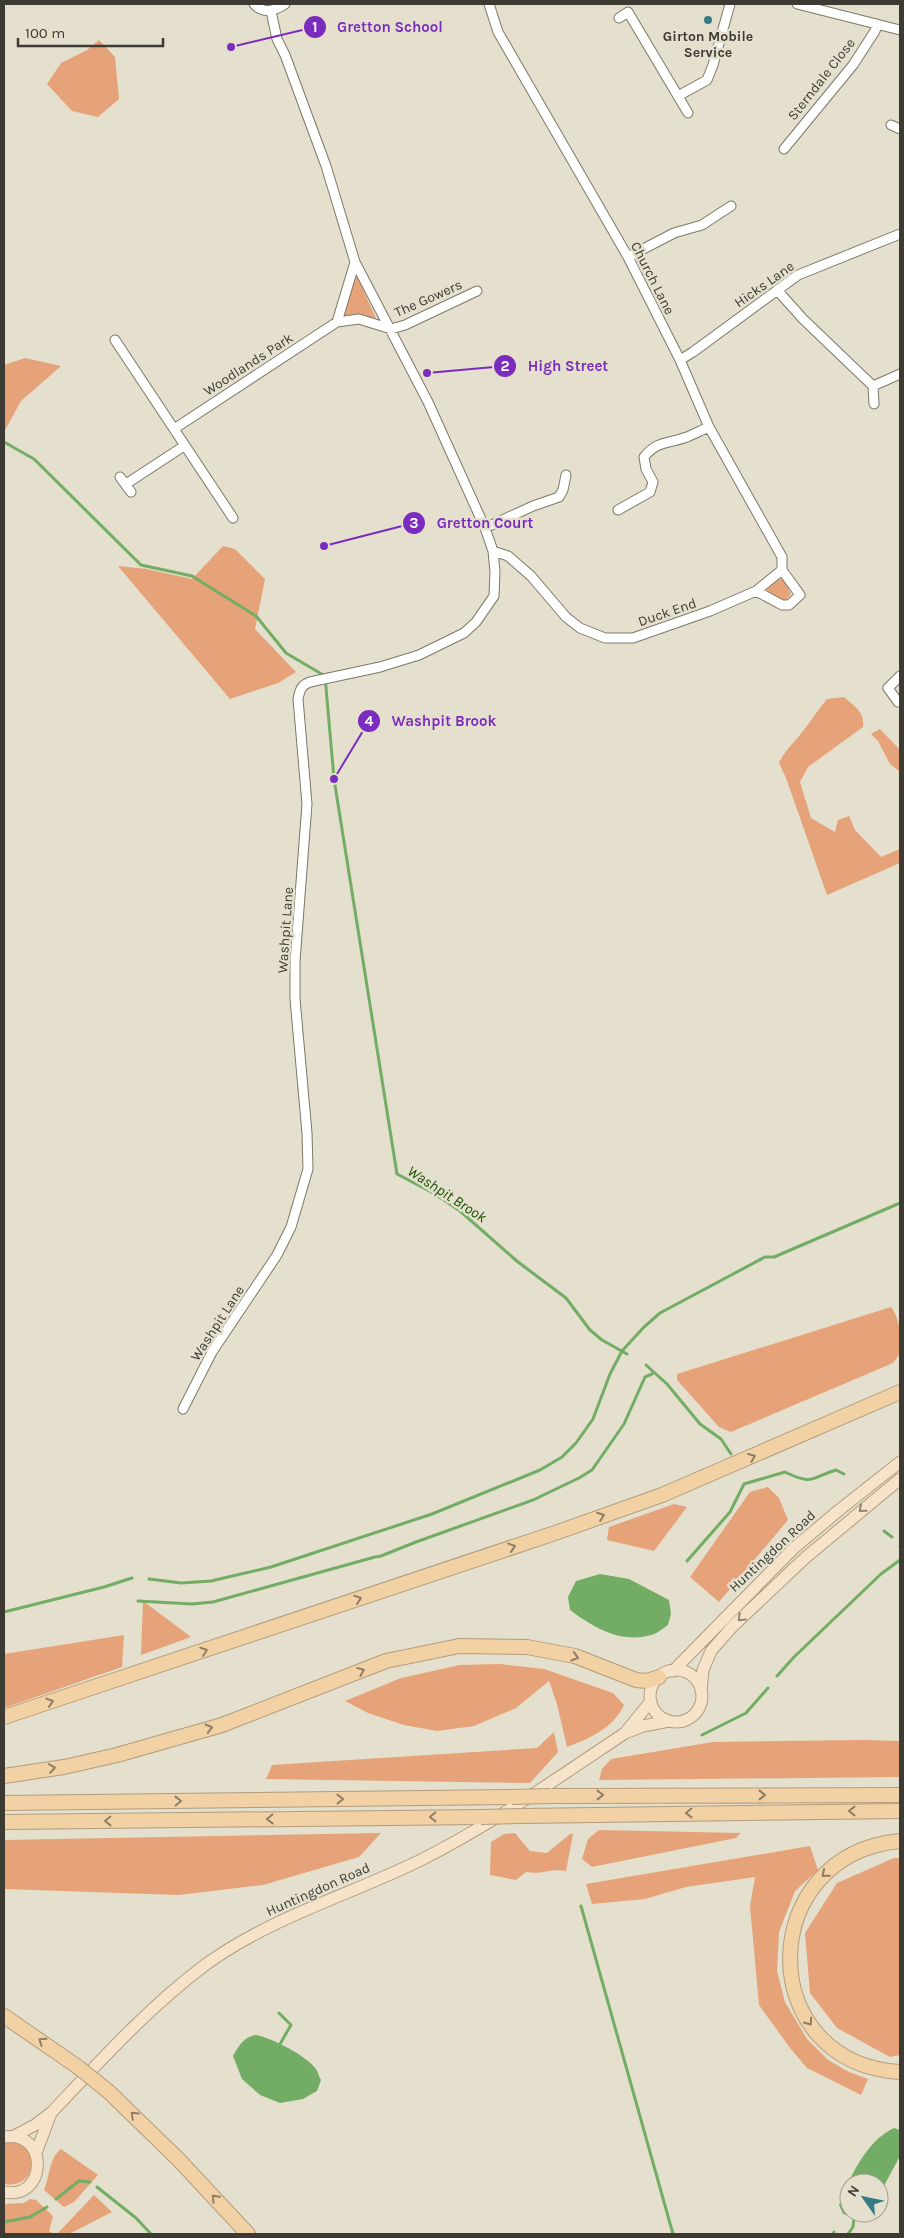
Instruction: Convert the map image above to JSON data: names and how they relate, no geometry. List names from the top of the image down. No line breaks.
{"streets":{"main road":["Huntingdon Road"],"street":["Sterndale Close","Church Lane","Hicks Lane","The Gowers","Woodlands Park","Duck End","Washpit Lane"]},"crossings":[["Church Lane","Hicks Lane"],["Church Lane","Duck End"],["The Gowers","Woodlands Park"],["The Gowers","Washpit Lane"],["Woodlands Park","Washpit Lane"],["Duck End","Washpit Lane"]],"water":["Washpit Brook"],"places":["Girton Mobile Service","Gretton School","High Street","Gretton Court","Washpit Brook"],"scale_bar":"100 m","north":"top left"}
